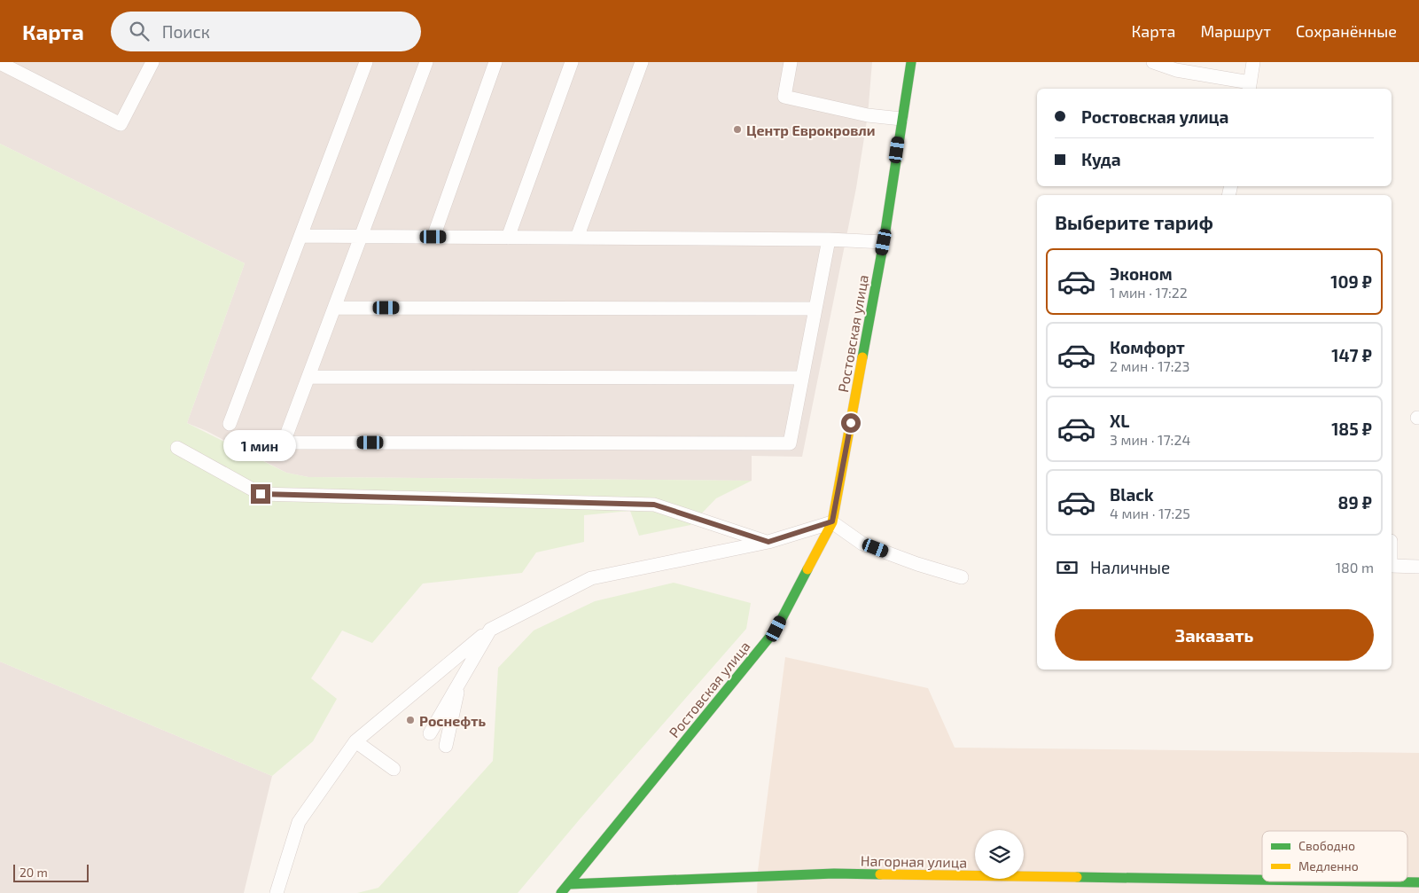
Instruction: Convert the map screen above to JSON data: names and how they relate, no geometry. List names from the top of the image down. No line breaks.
{"streets":{"street":["Ростовская улица","Нагорная улица"]},"crossings":[["Ростовская улица","Нагорная улица"]],"places":["Центр Еврокровли","Роснефть"],"legend":["Свободно","Медленно"],"scale_bar":"20 m","page":{"header":"Карта","search":"Поиск","nav":["Карта","Маршрут","Сохранённые"],"banner":["Ростовская улица","Куда"],"heading":"Выберите тариф","list":[{"name":"Эконом","note":"1 мин · 17:22","value":"109 ₽"},{"name":"Комфорт","note":"2 мин · 17:23","value":"147 ₽"},{"name":"XL","note":"3 мин · 17:24","value":"185 ₽"},{"name":"Black","note":"4 мин · 17:25","value":"89 ₽"}],"bubble":"1 мин","pay":["Наличные","180 m"],"buttons":"Заказать","scale":"20 m"}}
